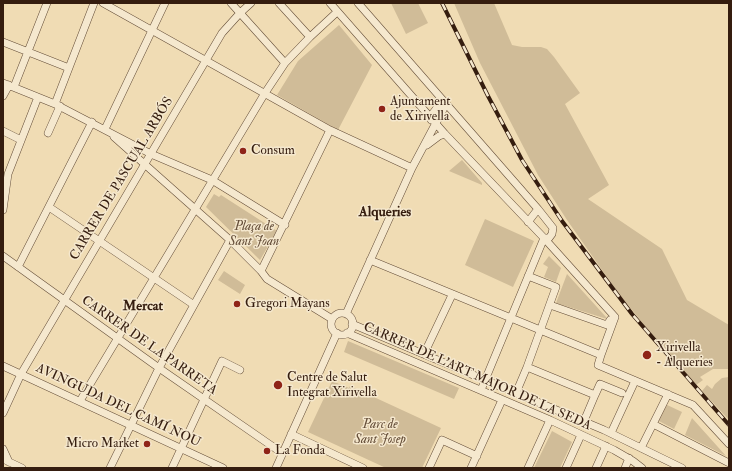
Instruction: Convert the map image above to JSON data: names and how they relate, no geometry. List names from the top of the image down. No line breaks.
{"streets":{"street":["CARRER DE PASCUAL ARBÓS","CARRER DE LA PARRETA","CARRER DE L'ART MAJOR DE LA SEDA","AVINGUDA DEL CAMÍ NOU"]},"crossings":[["CARRER DE PASCUAL ARBÓS","CARRER DE LA PARRETA"],["CARRER DE PASCUAL ARBÓS","AVINGUDA DEL CAMÍ NOU"]],"districts":["Alqueries","Mercat"],"parks":["Plaça de Sant Joan","Parc de Sant Josep"],"places":["Ajuntament de Xirivella","Consum","Gregori Mayans","Xirivella - Alqueries","Centre de Salut Integrat Xirivella","Micro Market","La Fonda"]}
